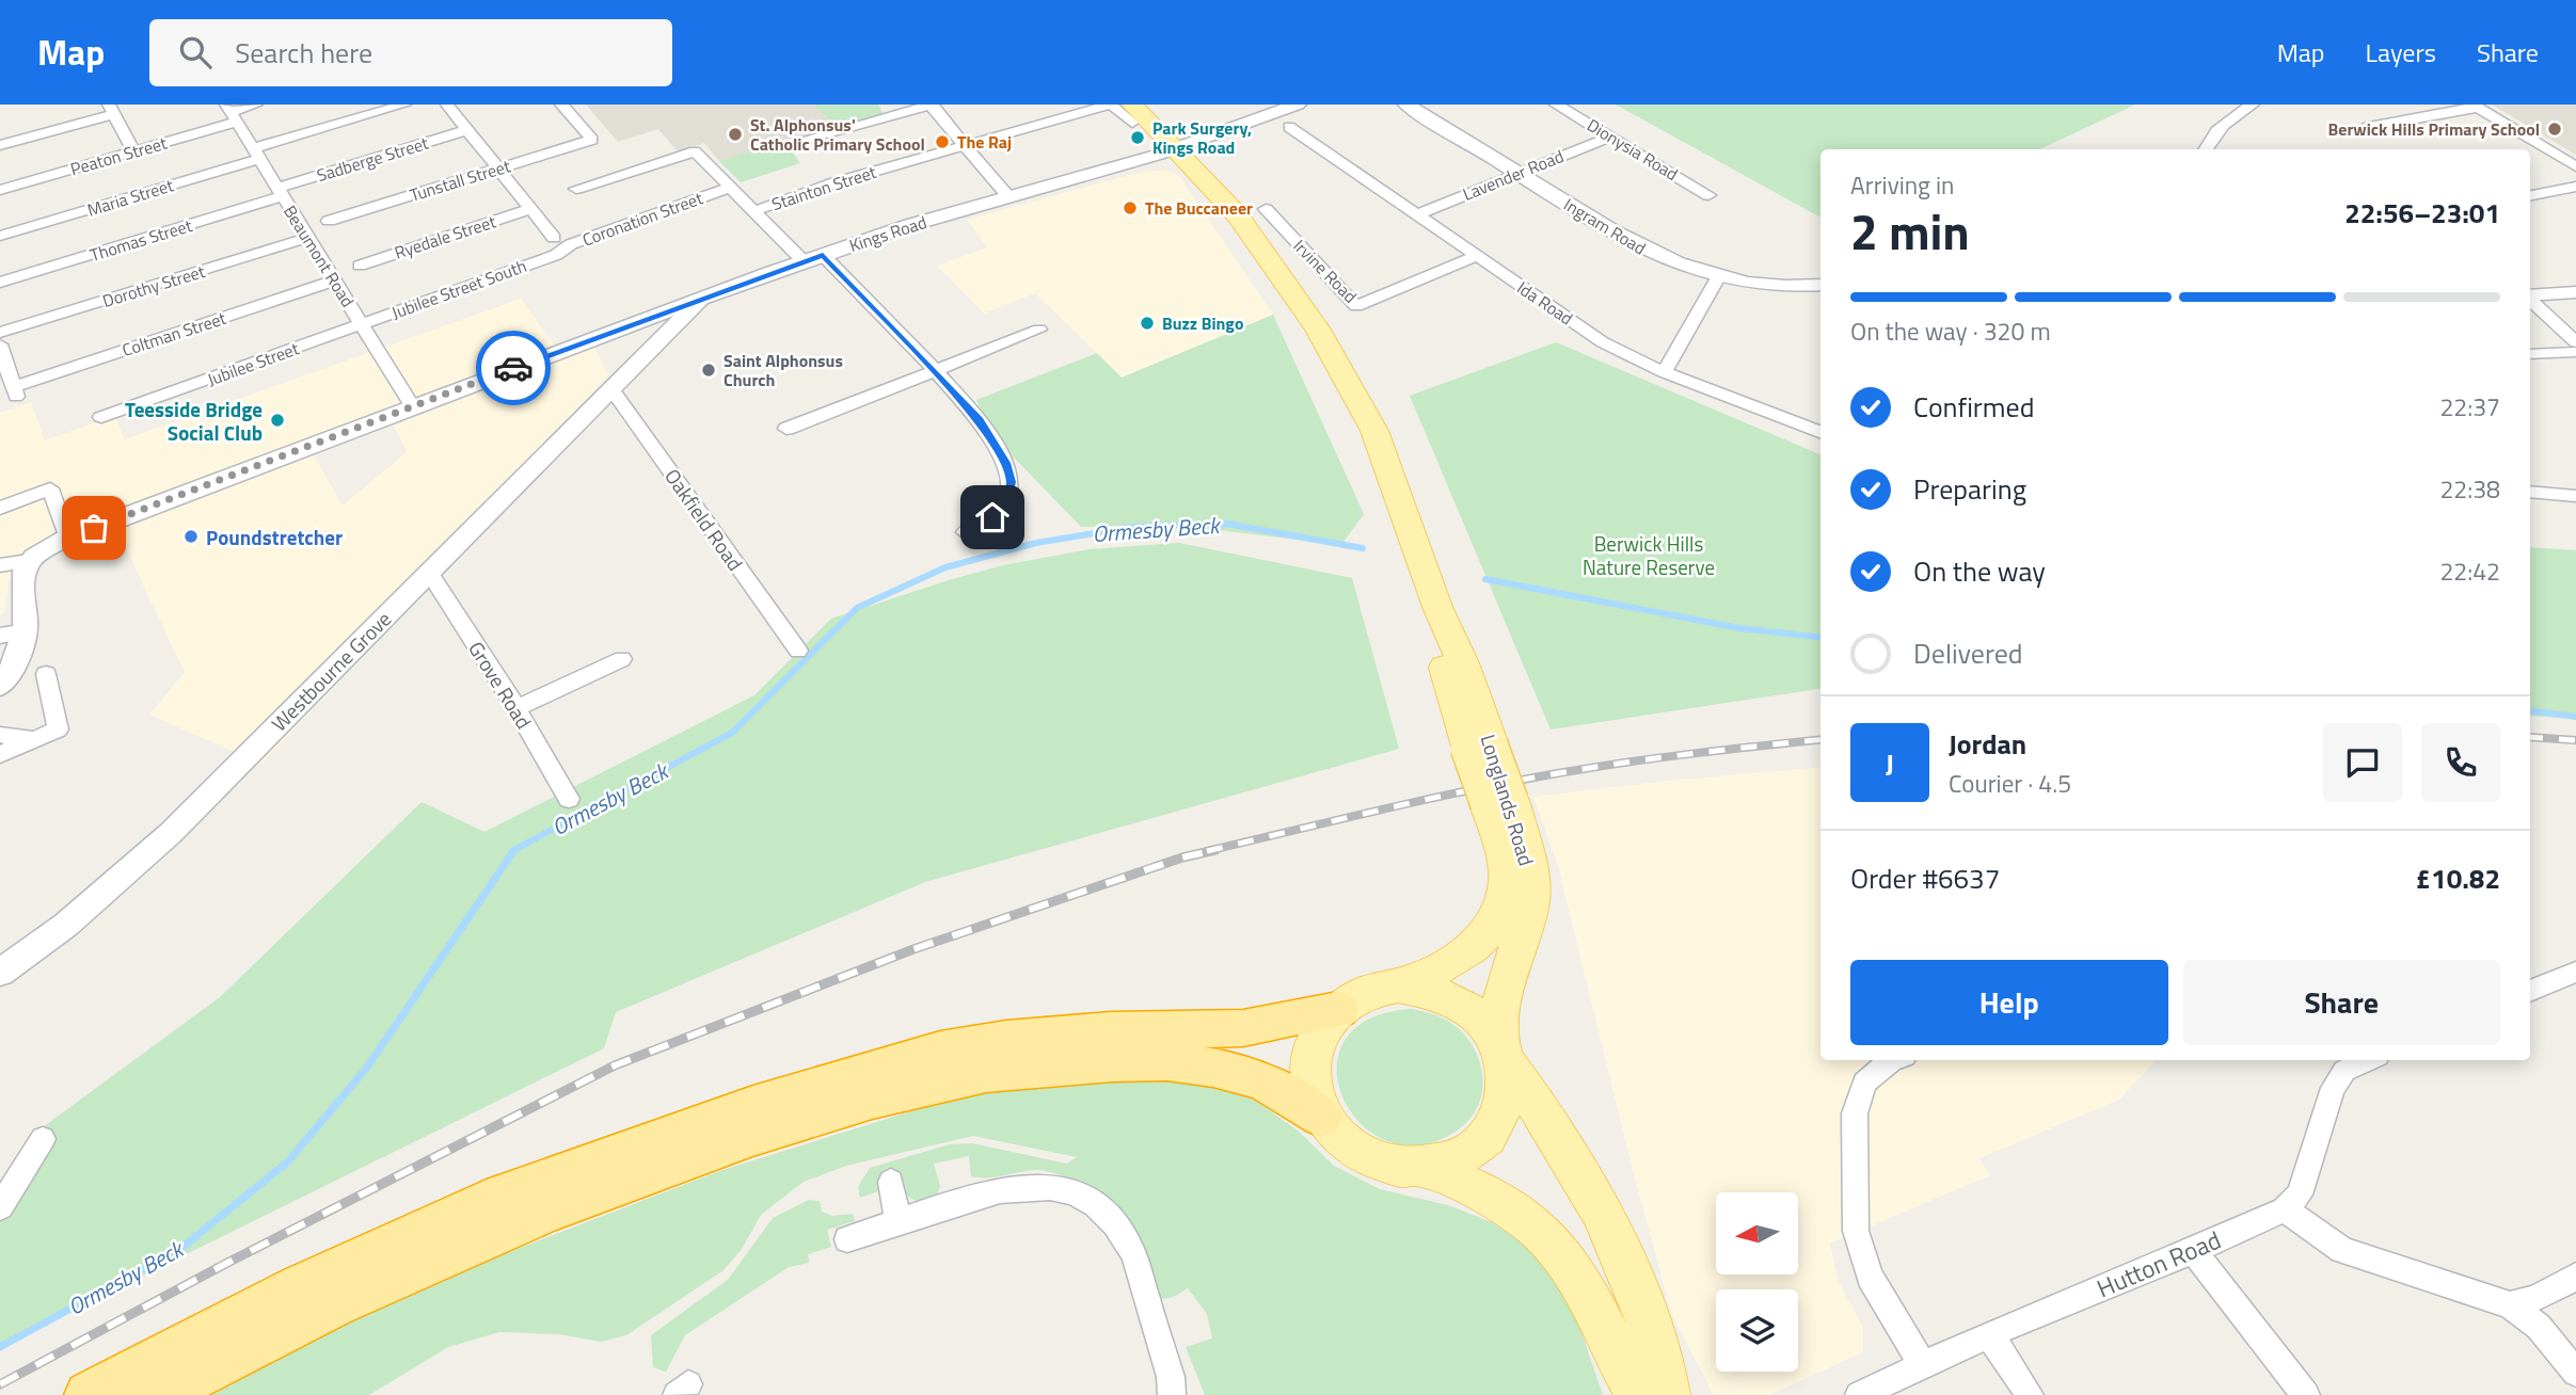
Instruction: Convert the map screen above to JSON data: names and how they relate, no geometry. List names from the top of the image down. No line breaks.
{"streets":{"main road":["Longlands Road"],"street":["Dionysia Road","Peaton Street","Sadberge Street","Lavender Road","Tunstall Street","Stainton Street","Maria Street","Coronation Street","Ingram Road","Kings Road","Ryedale Street","Thomas Street","Beaumont Road","Irvine Road","Dorothy Street","Jubilee Street South","Ida Road","Coltman Street","Jubilee Street","Oakfield Road","Westbourne Grove","Grove Road","Hutton Road"]},"crossings":[["Dionysia Road","Lavender Road"],["Peaton Street","Beaumont Road"],["Sadberge Street","Thomas Street"],["Sadberge Street","Beaumont Road"],["Lavender Road","Ingram Road"],["Lavender Road","Ida Road"],["Maria Street","Beaumont Road"],["Coronation Street","Jubilee Street South"],["Kings Road","Beaumont Road"],["Kings Road","Westbourne Grove"],["Kings Road","Longlands Road"],["Thomas Street","Beaumont Road"],["Beaumont Road","Dorothy Street"],["Beaumont Road","Jubilee Street South"],["Beaumont Road","Coltman Street"],["Beaumont Road","Jubilee Street"],["Irvine Road","Ida Road"],["Jubilee Street South","Jubilee Street"],["Oakfield Road","Westbourne Grove"],["Westbourne Grove","Grove Road"]],"water":["Ormesby Beck"],"parks":["Berwick Hills Nature Reserve"],"places":["Berwick Hills Primary School","St. Alphonsus' Catholic Primary School","Park Surgery, Kings Road","The Raj","The Buccaneer","Buzz Bingo","Saint Alphonsus Church","Teesside Bridge Social Club","Poundstretcher"],"north":"left","page":{"header":"Map","search":"Search here","nav":["Map","Layers","Share"],"heading":["2 min","Arriving in","22:56–23:01"],"panel":["Jordan","Courier · 4.5","Order #6637","£10.82"],"bar":"On the way · 320 m","list":[["Confirmed","22:37"],["Preparing","22:38"],["On the way","22:42"],"Delivered"],"round":"J","buttons":["Help","Share"]}}
